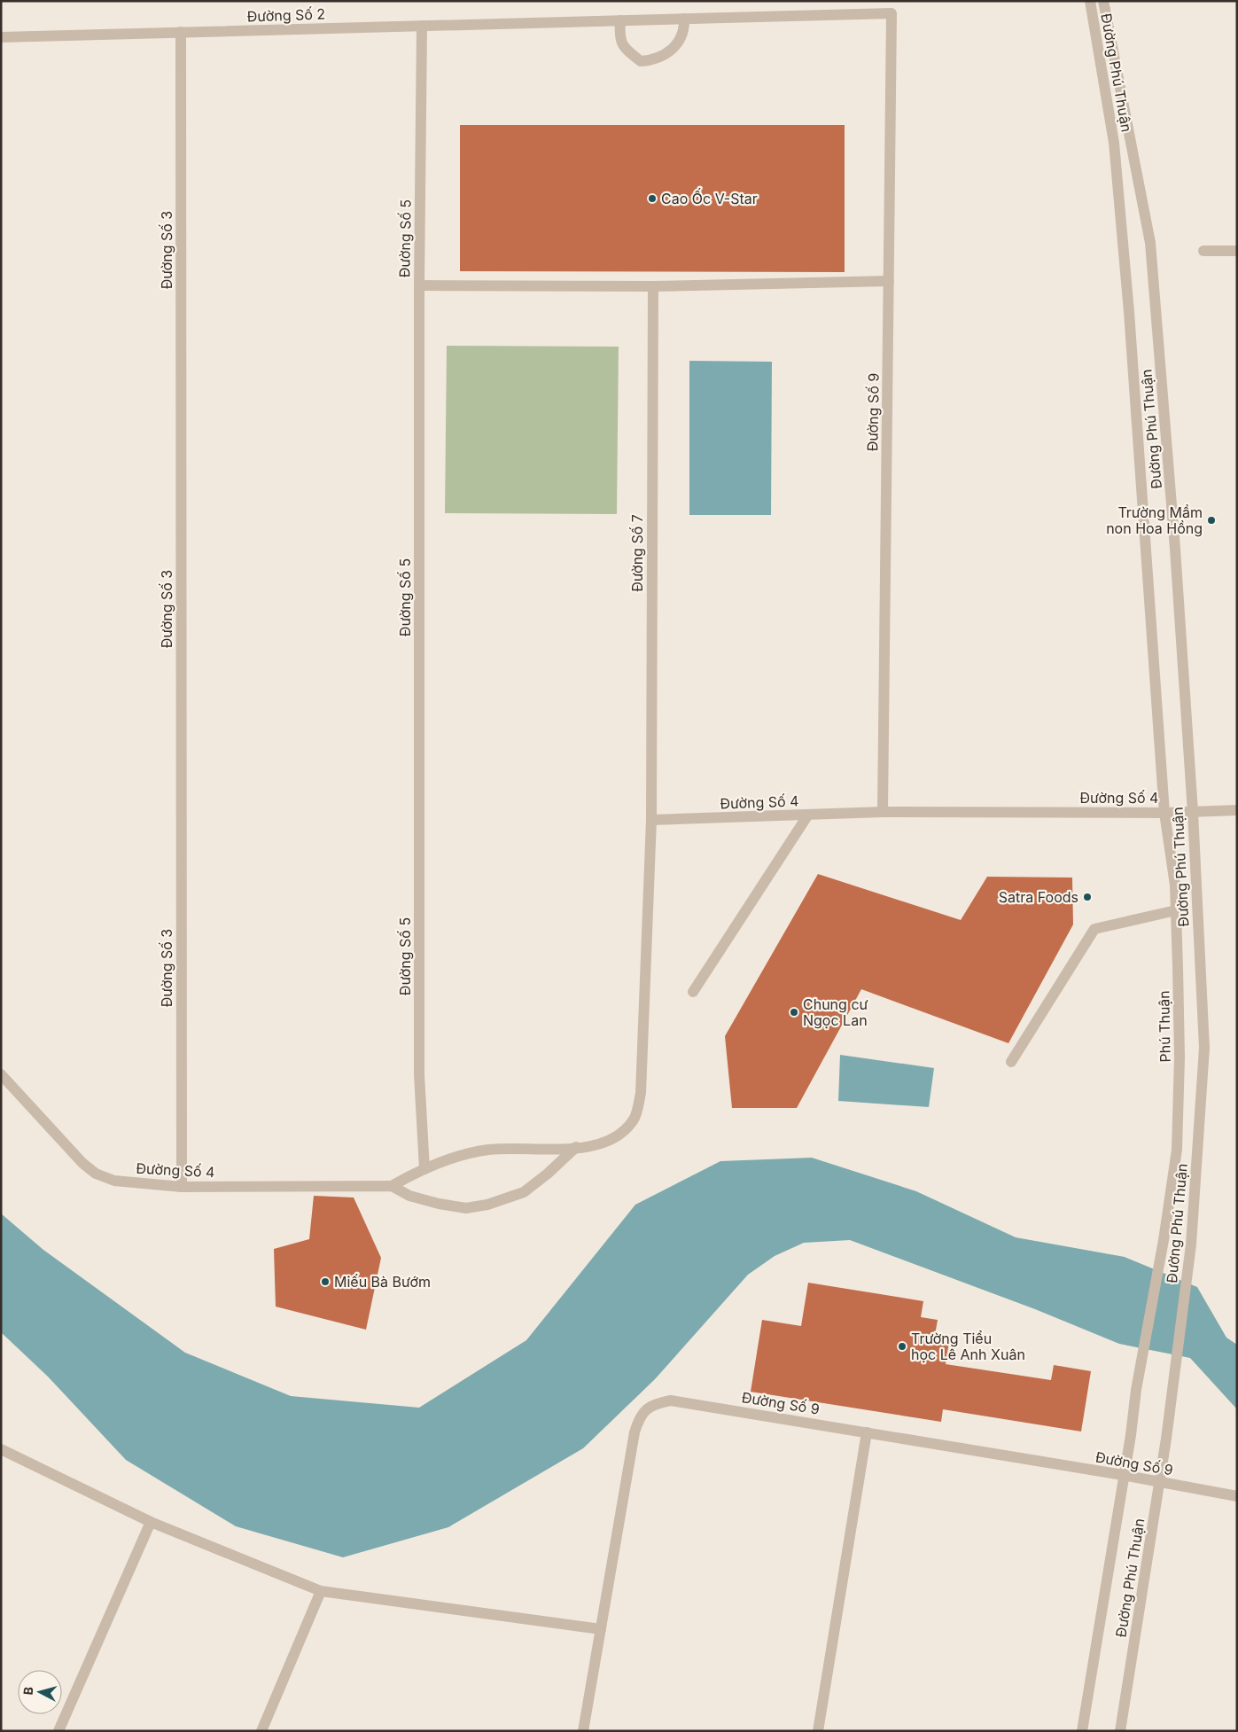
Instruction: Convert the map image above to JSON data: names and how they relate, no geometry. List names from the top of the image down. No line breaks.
{"streets":{"street":["Đường Số 2","Đường Phú Thuận","Đường Số 5","Đường Số 3","Đường Số 9","Đường Số 7","Đường Số 4","Phú Thuận"]},"crossings":[["Đường Số 2","Đường Số 5"],["Đường Số 2","Đường Số 3"],["Đường Số 2","Đường Số 9"],["Đường Phú Thuận","Đường Số 9"],["Đường Phú Thuận","Đường Số 4"],["Đường Phú Thuận","Phú Thuận"],["Đường Số 5","Đường Số 4"],["Đường Số 3","Đường Số 4"],["Đường Số 9","Đường Số 4"],["Đường Số 7","Đường Số 4"],["Đường Số 4","Phú Thuận"]],"places":["Cao Ốc V-Star","Trường Mầm non Hoa Hồng","Satra Foods","Chung cư Ngọc Lan","Miếu Bà Bướm","Trường Tiểu học Lê Anh Xuân"],"north":"left"}
